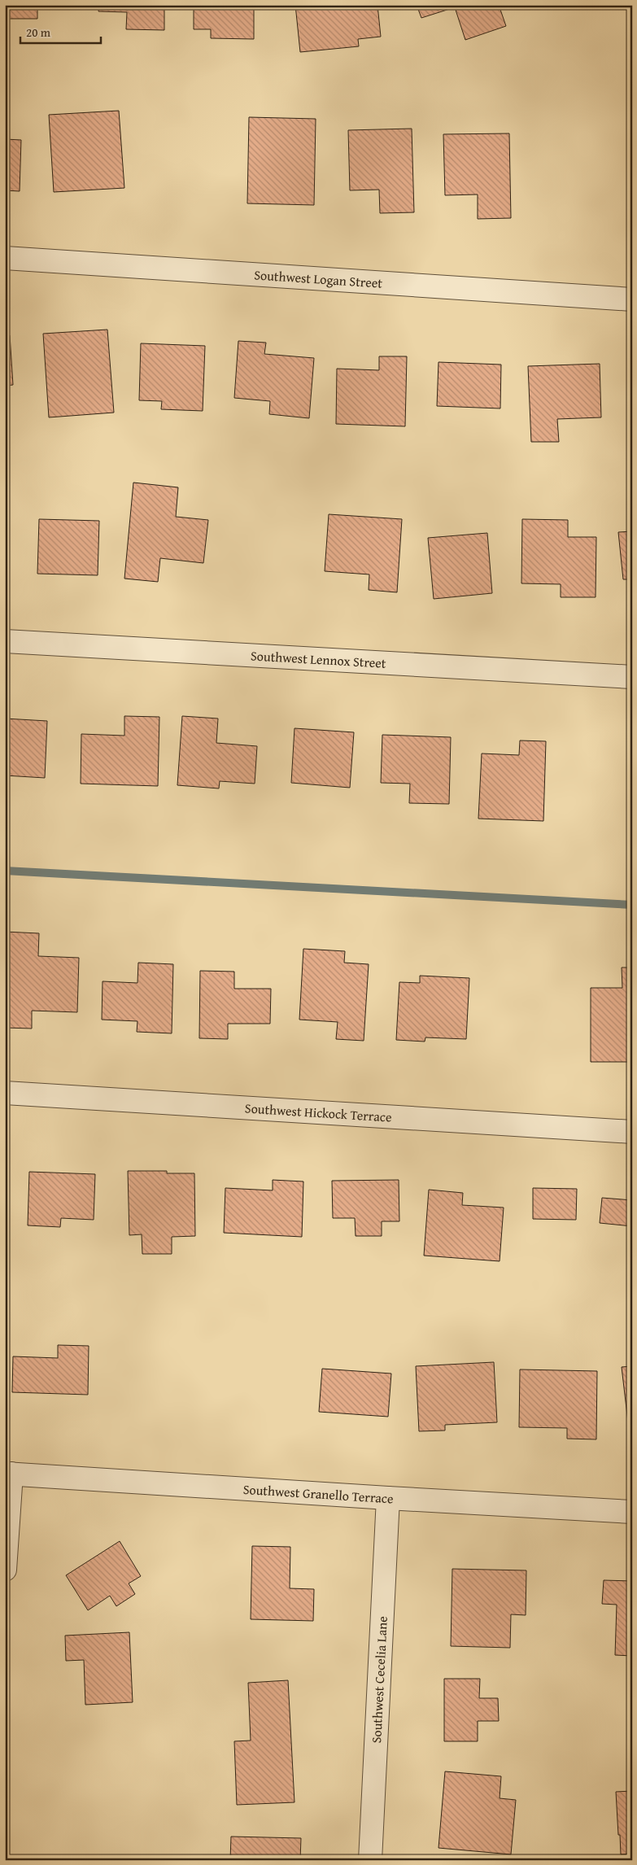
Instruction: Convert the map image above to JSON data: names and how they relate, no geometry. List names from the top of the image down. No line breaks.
{"streets":{"street":["Southwest Logan Street","Southwest Lennox Street","Southwest Hickock Terrace","Southwest Granello Terrace","Southwest Cecelia Lane"]},"crossings":[["Southwest Granello Terrace","Southwest Cecelia Lane"]],"scale_bar":"20 m"}
